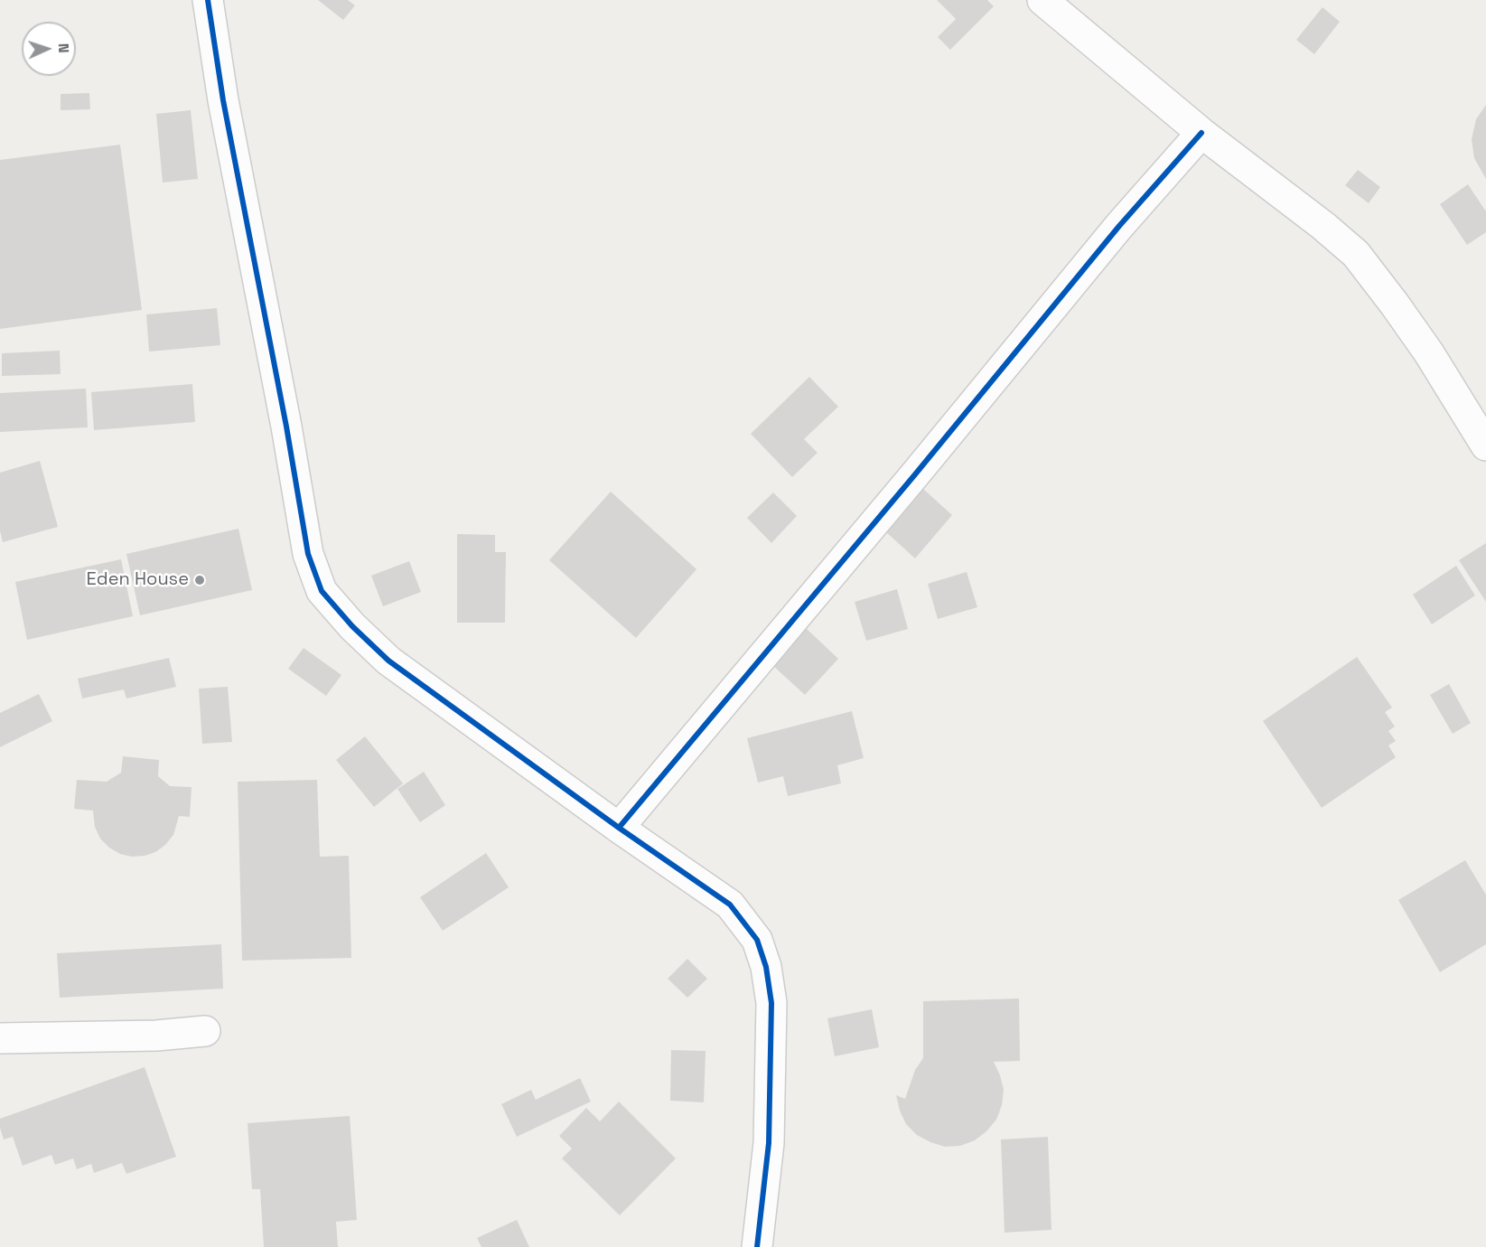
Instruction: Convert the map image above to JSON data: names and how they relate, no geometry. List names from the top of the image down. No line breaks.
{"places":["Eden House"],"north":"right"}
